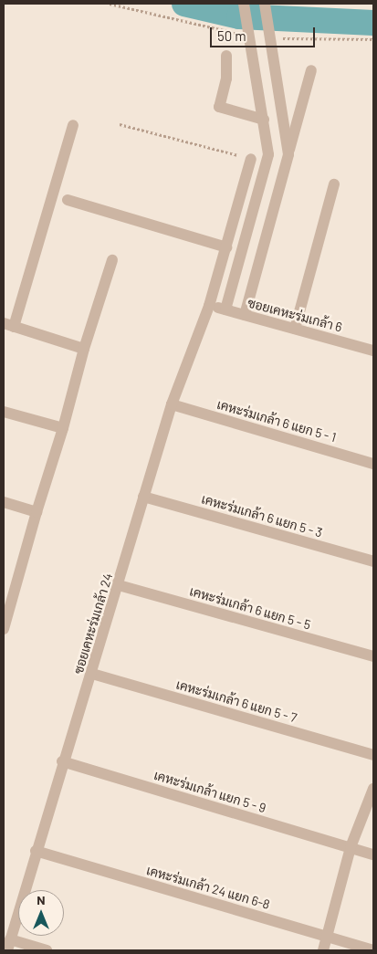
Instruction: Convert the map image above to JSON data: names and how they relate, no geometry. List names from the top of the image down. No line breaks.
{"streets":{"street":["ซอยเคหะร่มเกล้า 6","เคหะร่มเกล้า 6 แยก 5 - 1","เคหะร่มเกล้า 6 แยก 5 - 3","เคหะร่มเกล้า 6 แยก 5 - 5","ซอยเคหะร่มเกล้า 24","เคหะร่มเกล้า 6 แยก 5 - 7","เคหะร่มเกล้า แยก 5 - 9","เคหะร่มเกล้า 24 แยก 6-8"]},"crossings":[["ซอยเคหะร่มเกล้า 6","ซอยเคหะร่มเกล้า 24"],["เคหะร่มเกล้า 6 แยก 5 - 1","ซอยเคหะร่มเกล้า 24"],["เคหะร่มเกล้า 6 แยก 5 - 3","ซอยเคหะร่มเกล้า 24"],["เคหะร่มเกล้า 6 แยก 5 - 5","ซอยเคหะร่มเกล้า 24"],["ซอยเคหะร่มเกล้า 24","เคหะร่มเกล้า 6 แยก 5 - 7"],["ซอยเคหะร่มเกล้า 24","เคหะร่มเกล้า แยก 5 - 9"],["ซอยเคหะร่มเกล้า 24","เคหะร่มเกล้า 24 แยก 6-8"]],"scale_bar":"50 m","north":"top"}
